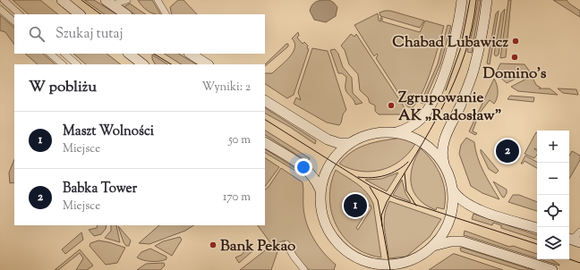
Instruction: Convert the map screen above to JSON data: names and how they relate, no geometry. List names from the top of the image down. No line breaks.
{"places":["Chabad Lubawicz","Domino's","Zgrupowanie AK „Radosław”","Bank Pekao"],"page":{"search":"Szukaj tutaj","heading":["W pobliżu","Wyniki: 2"],"list":[{"mark":"1","name":"Maszt Wolności","note":"Miejsce","value":"50 m"},{"mark":"2","name":"Babka Tower","note":"Miejsce","value":"170 m"}],"map_buttons":["+","−"],"pins":["2","1"]}}
